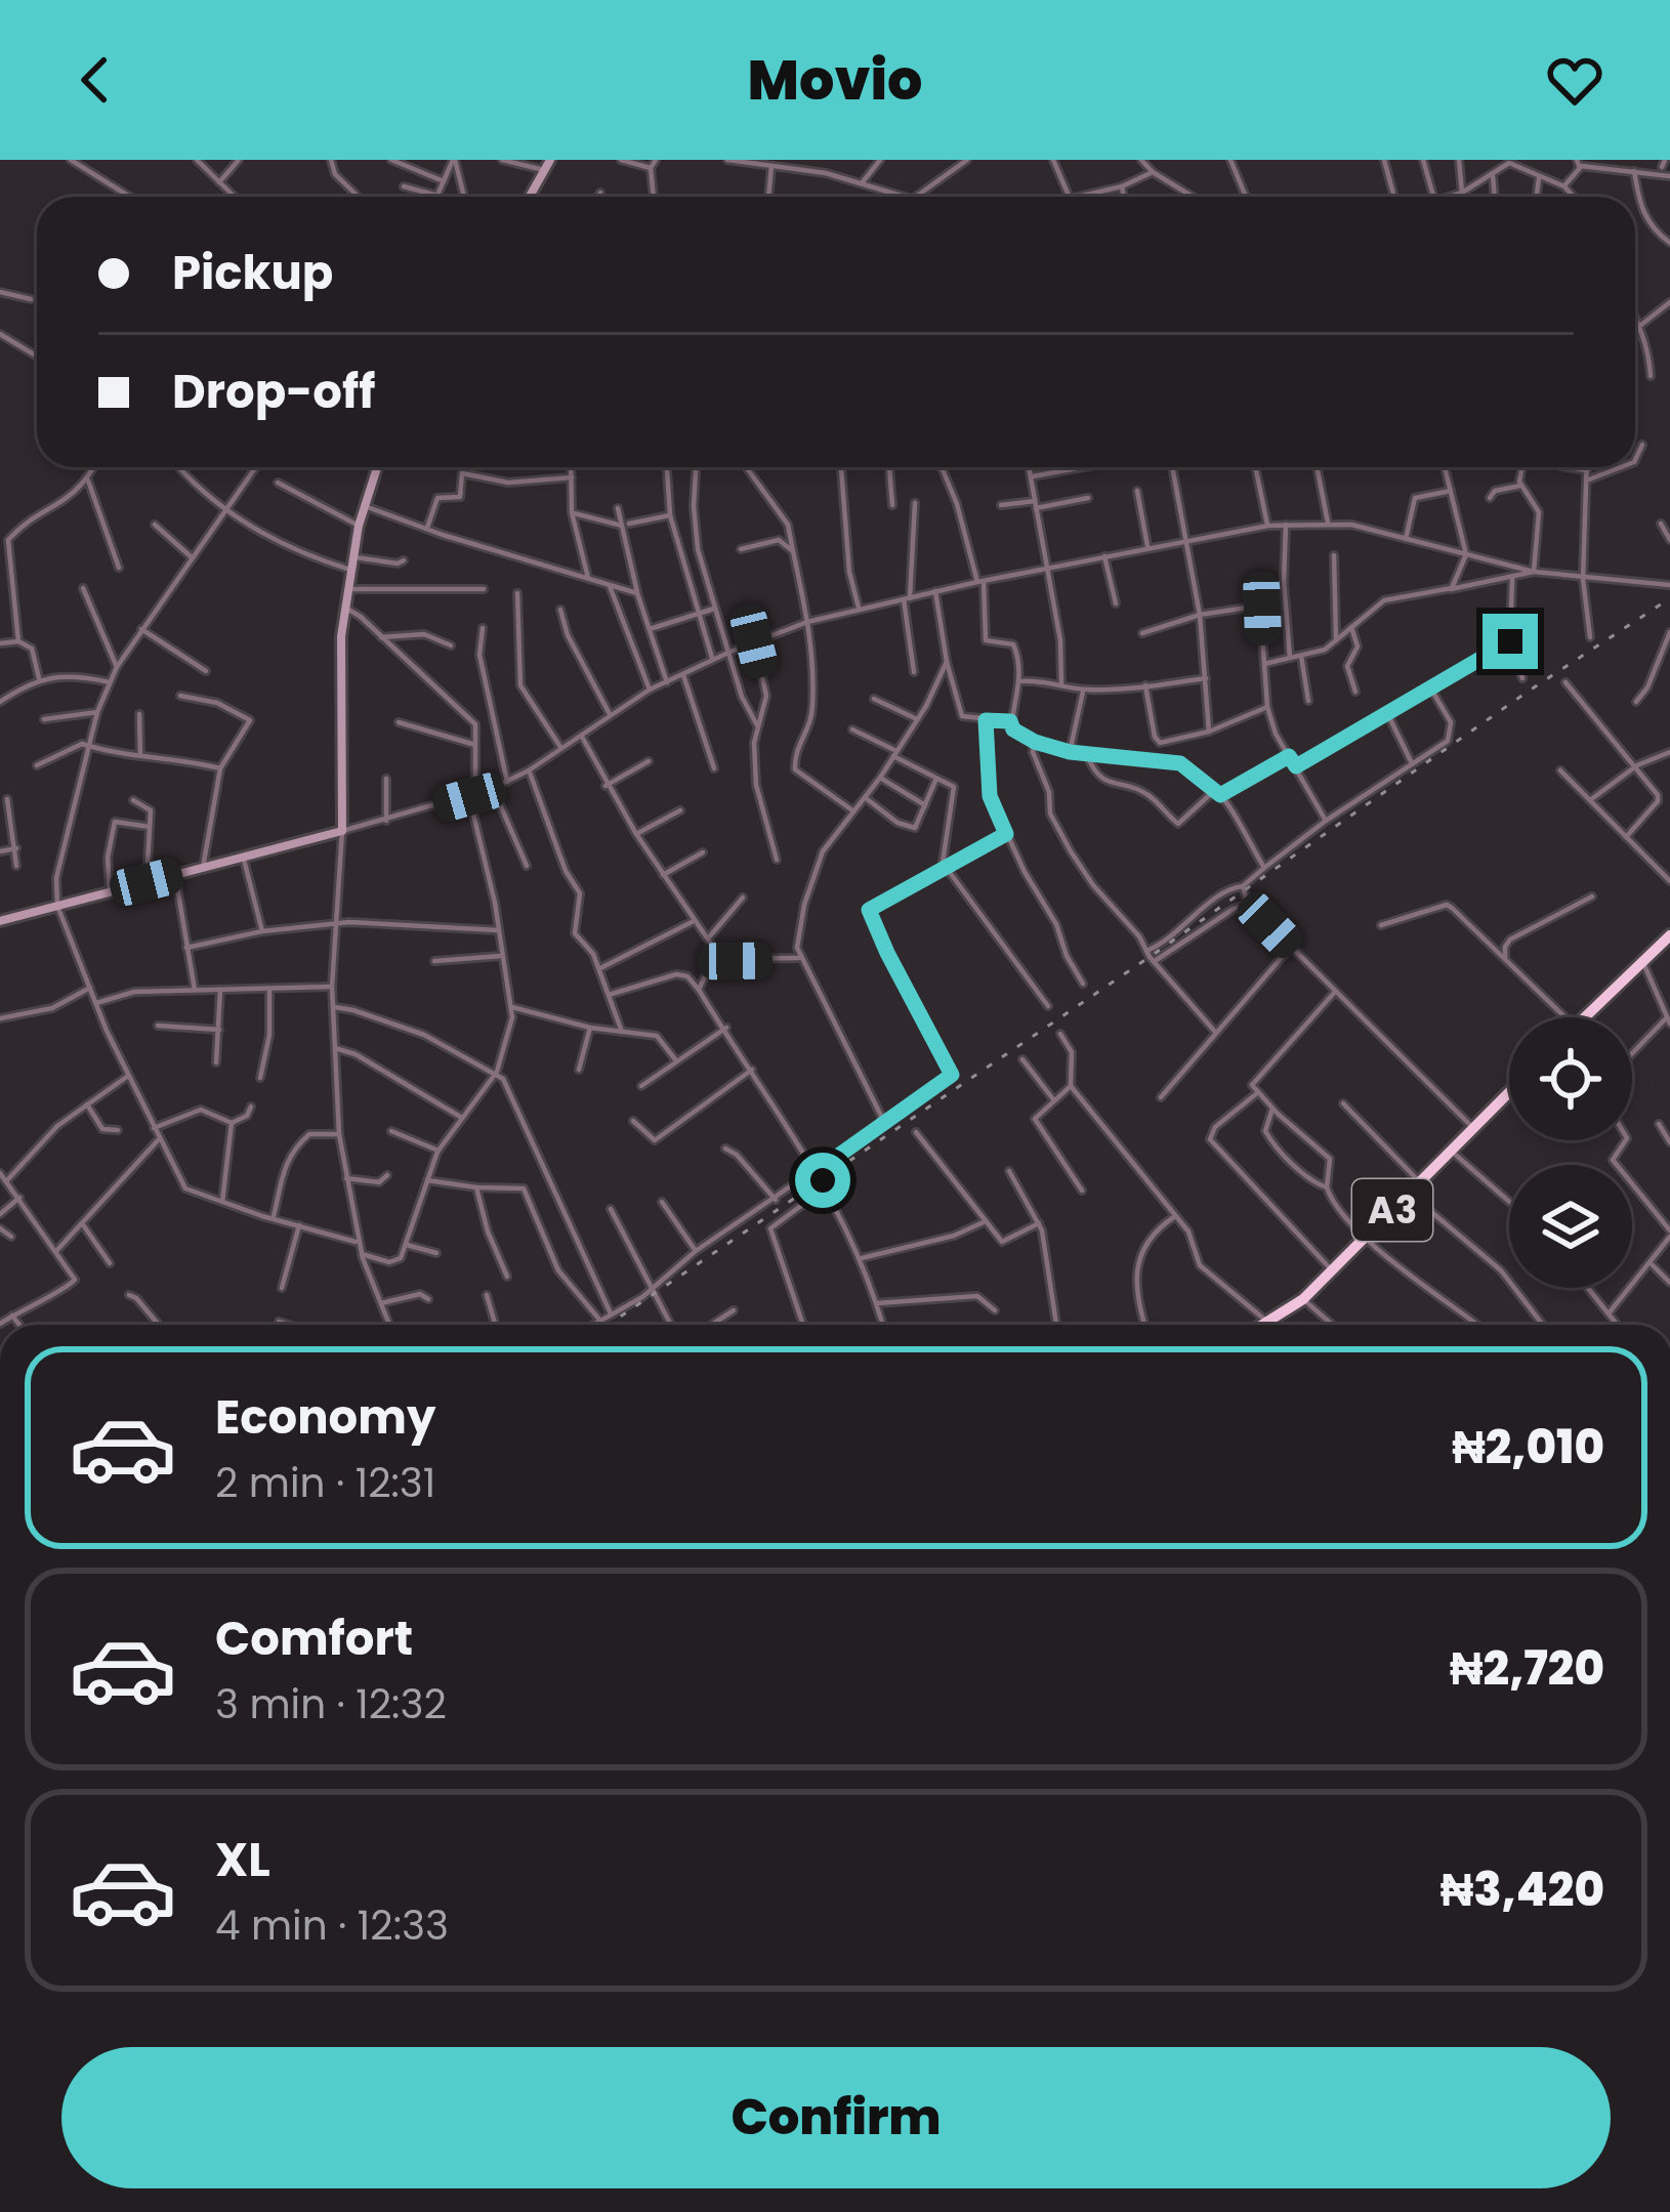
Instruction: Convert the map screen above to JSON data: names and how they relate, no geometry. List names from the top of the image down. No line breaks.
{"streets":{"highway":["A3"]},"page":{"header":"Movio","banner":["Pickup","Drop-off"],"list":[{"name":"Economy","note":"2 min · 12:31","value":"₦2,010"},{"name":"Comfort","note":"3 min · 12:32","value":"₦2,720"},{"name":"XL","note":"4 min · 12:33","value":"₦3,420"}],"buttons":"Confirm"}}
